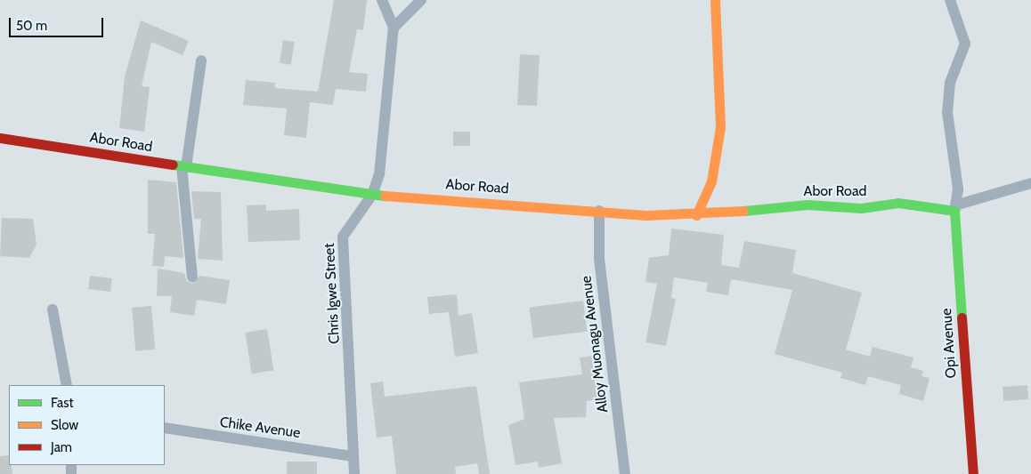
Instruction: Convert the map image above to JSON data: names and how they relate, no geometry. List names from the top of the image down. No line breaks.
{"streets":{"street":["Abor Road","Chris Igwe Street","Opi Avenue","Alloy Muonagu Avenue","Chike Avenue"]},"crossings":[["Abor Road","Chris Igwe Street"],["Abor Road","Opi Avenue"],["Abor Road","Alloy Muonagu Avenue"],["Chris Igwe Street","Chike Avenue"]],"legend":["Fast","Slow","Jam"],"scale_bar":"50 m"}
